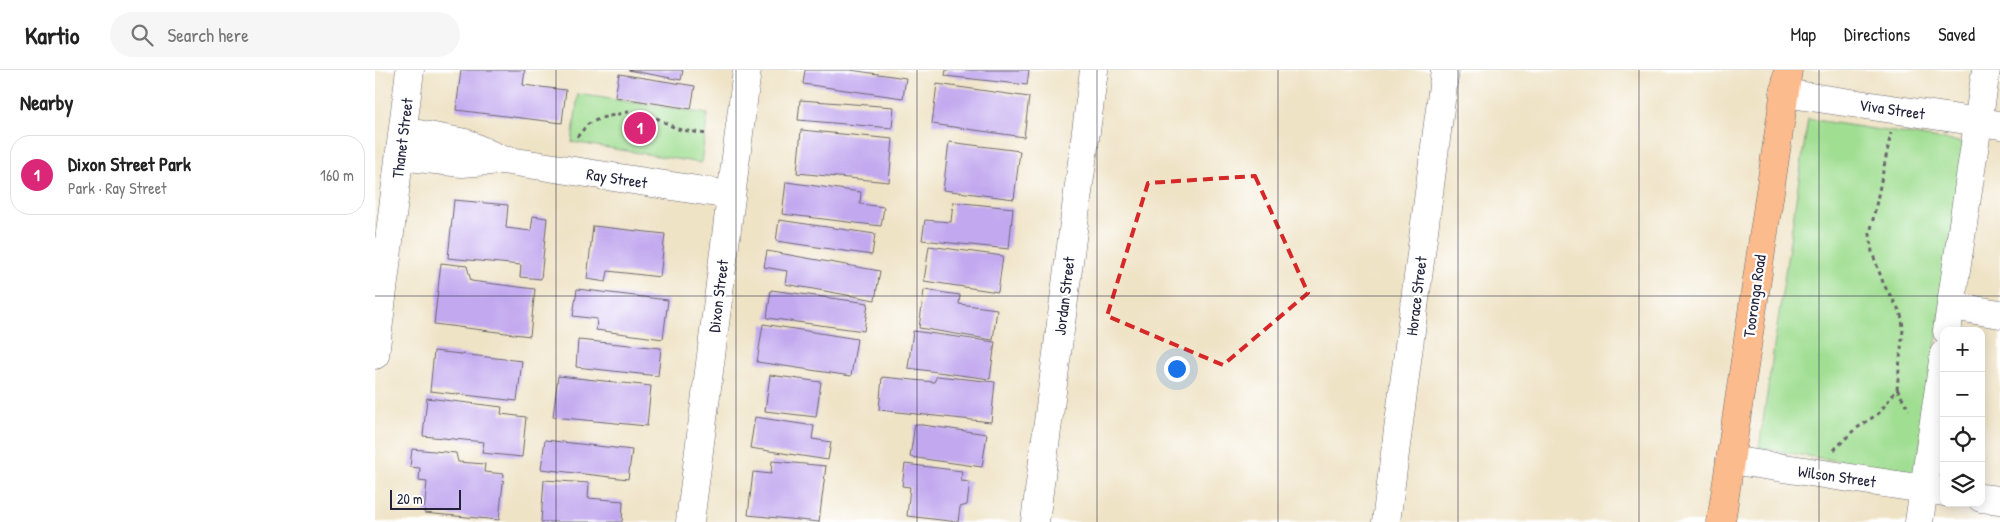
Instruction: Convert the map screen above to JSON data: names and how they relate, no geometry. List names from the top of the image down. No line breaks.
{"streets":{"main road":["Tooronga Road"],"street":["Viva Street","Thanet Street","Ray Street","Dixon Street","Jordan Street","Horace Street","Wilson Street"]},"crossings":[["Viva Street","Tooronga Road"],["Thanet Street","Ray Street"],["Ray Street","Dixon Street"],["Tooronga Road","Wilson Street"]],"scale_bar":"20 m","page":{"header":"Kartio","search":"Search here","nav":["Map","Directions","Saved"],"heading":"Nearby","pins":"1","list":[{"mark":"1","name":"Dixon Street Park","note":"Park · Ray Street","value":"160 m"}],"map_buttons":["+","−"],"scale":"20 m"}}
